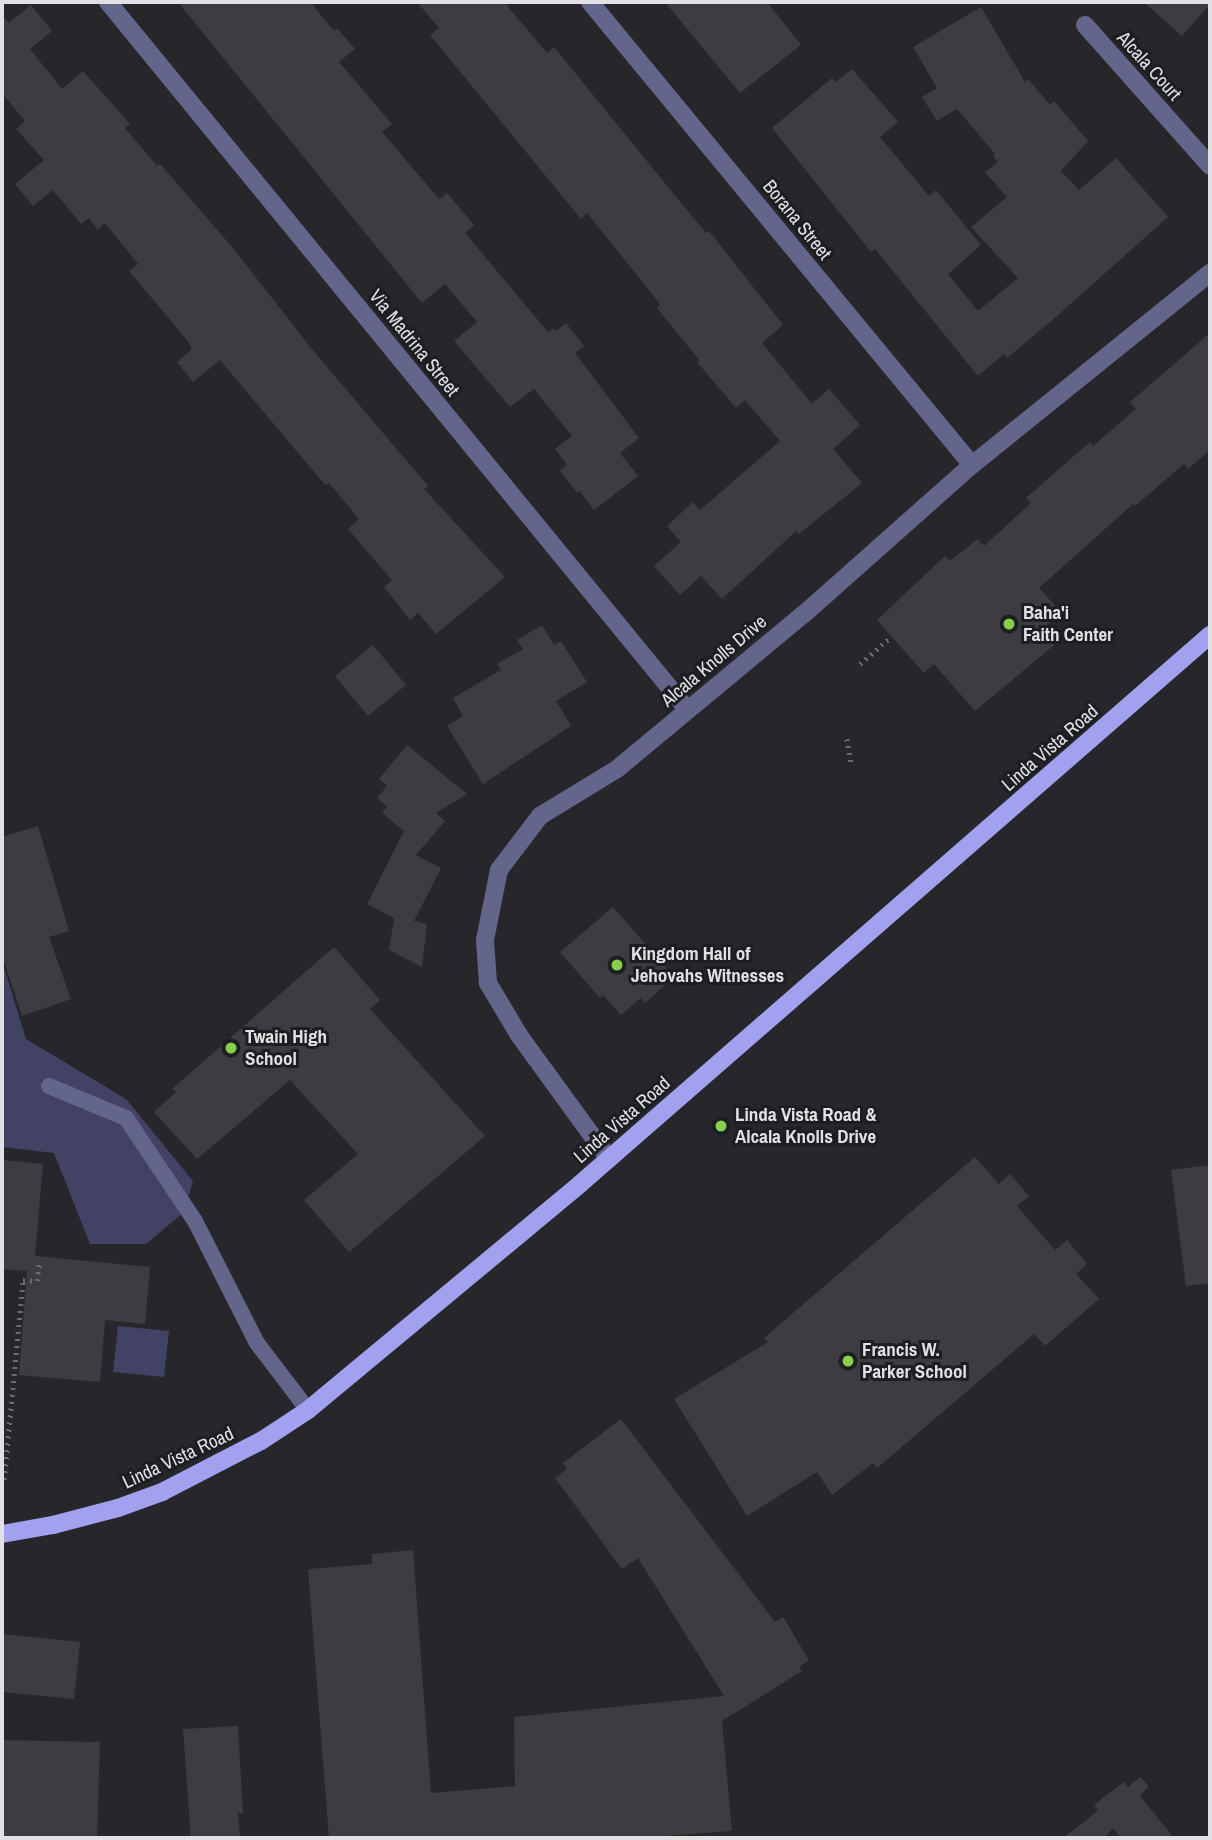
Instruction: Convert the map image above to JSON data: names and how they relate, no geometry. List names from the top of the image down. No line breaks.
{"streets":{"main road":["Linda Vista Road"],"street":["Alcala Court","Borana Street","Via Madrina Street","Alcala Knolls Drive"]},"crossings":[["Borana Street","Alcala Knolls Drive"],["Via Madrina Street","Alcala Knolls Drive"],["Alcala Knolls Drive","Linda Vista Road"]],"places":["Baha'i Faith Center","Kingdom Hall of Jehovahs Witnesses","Twain High School","Linda Vista Road & Alcala Knolls Drive","Francis W. Parker School"]}
